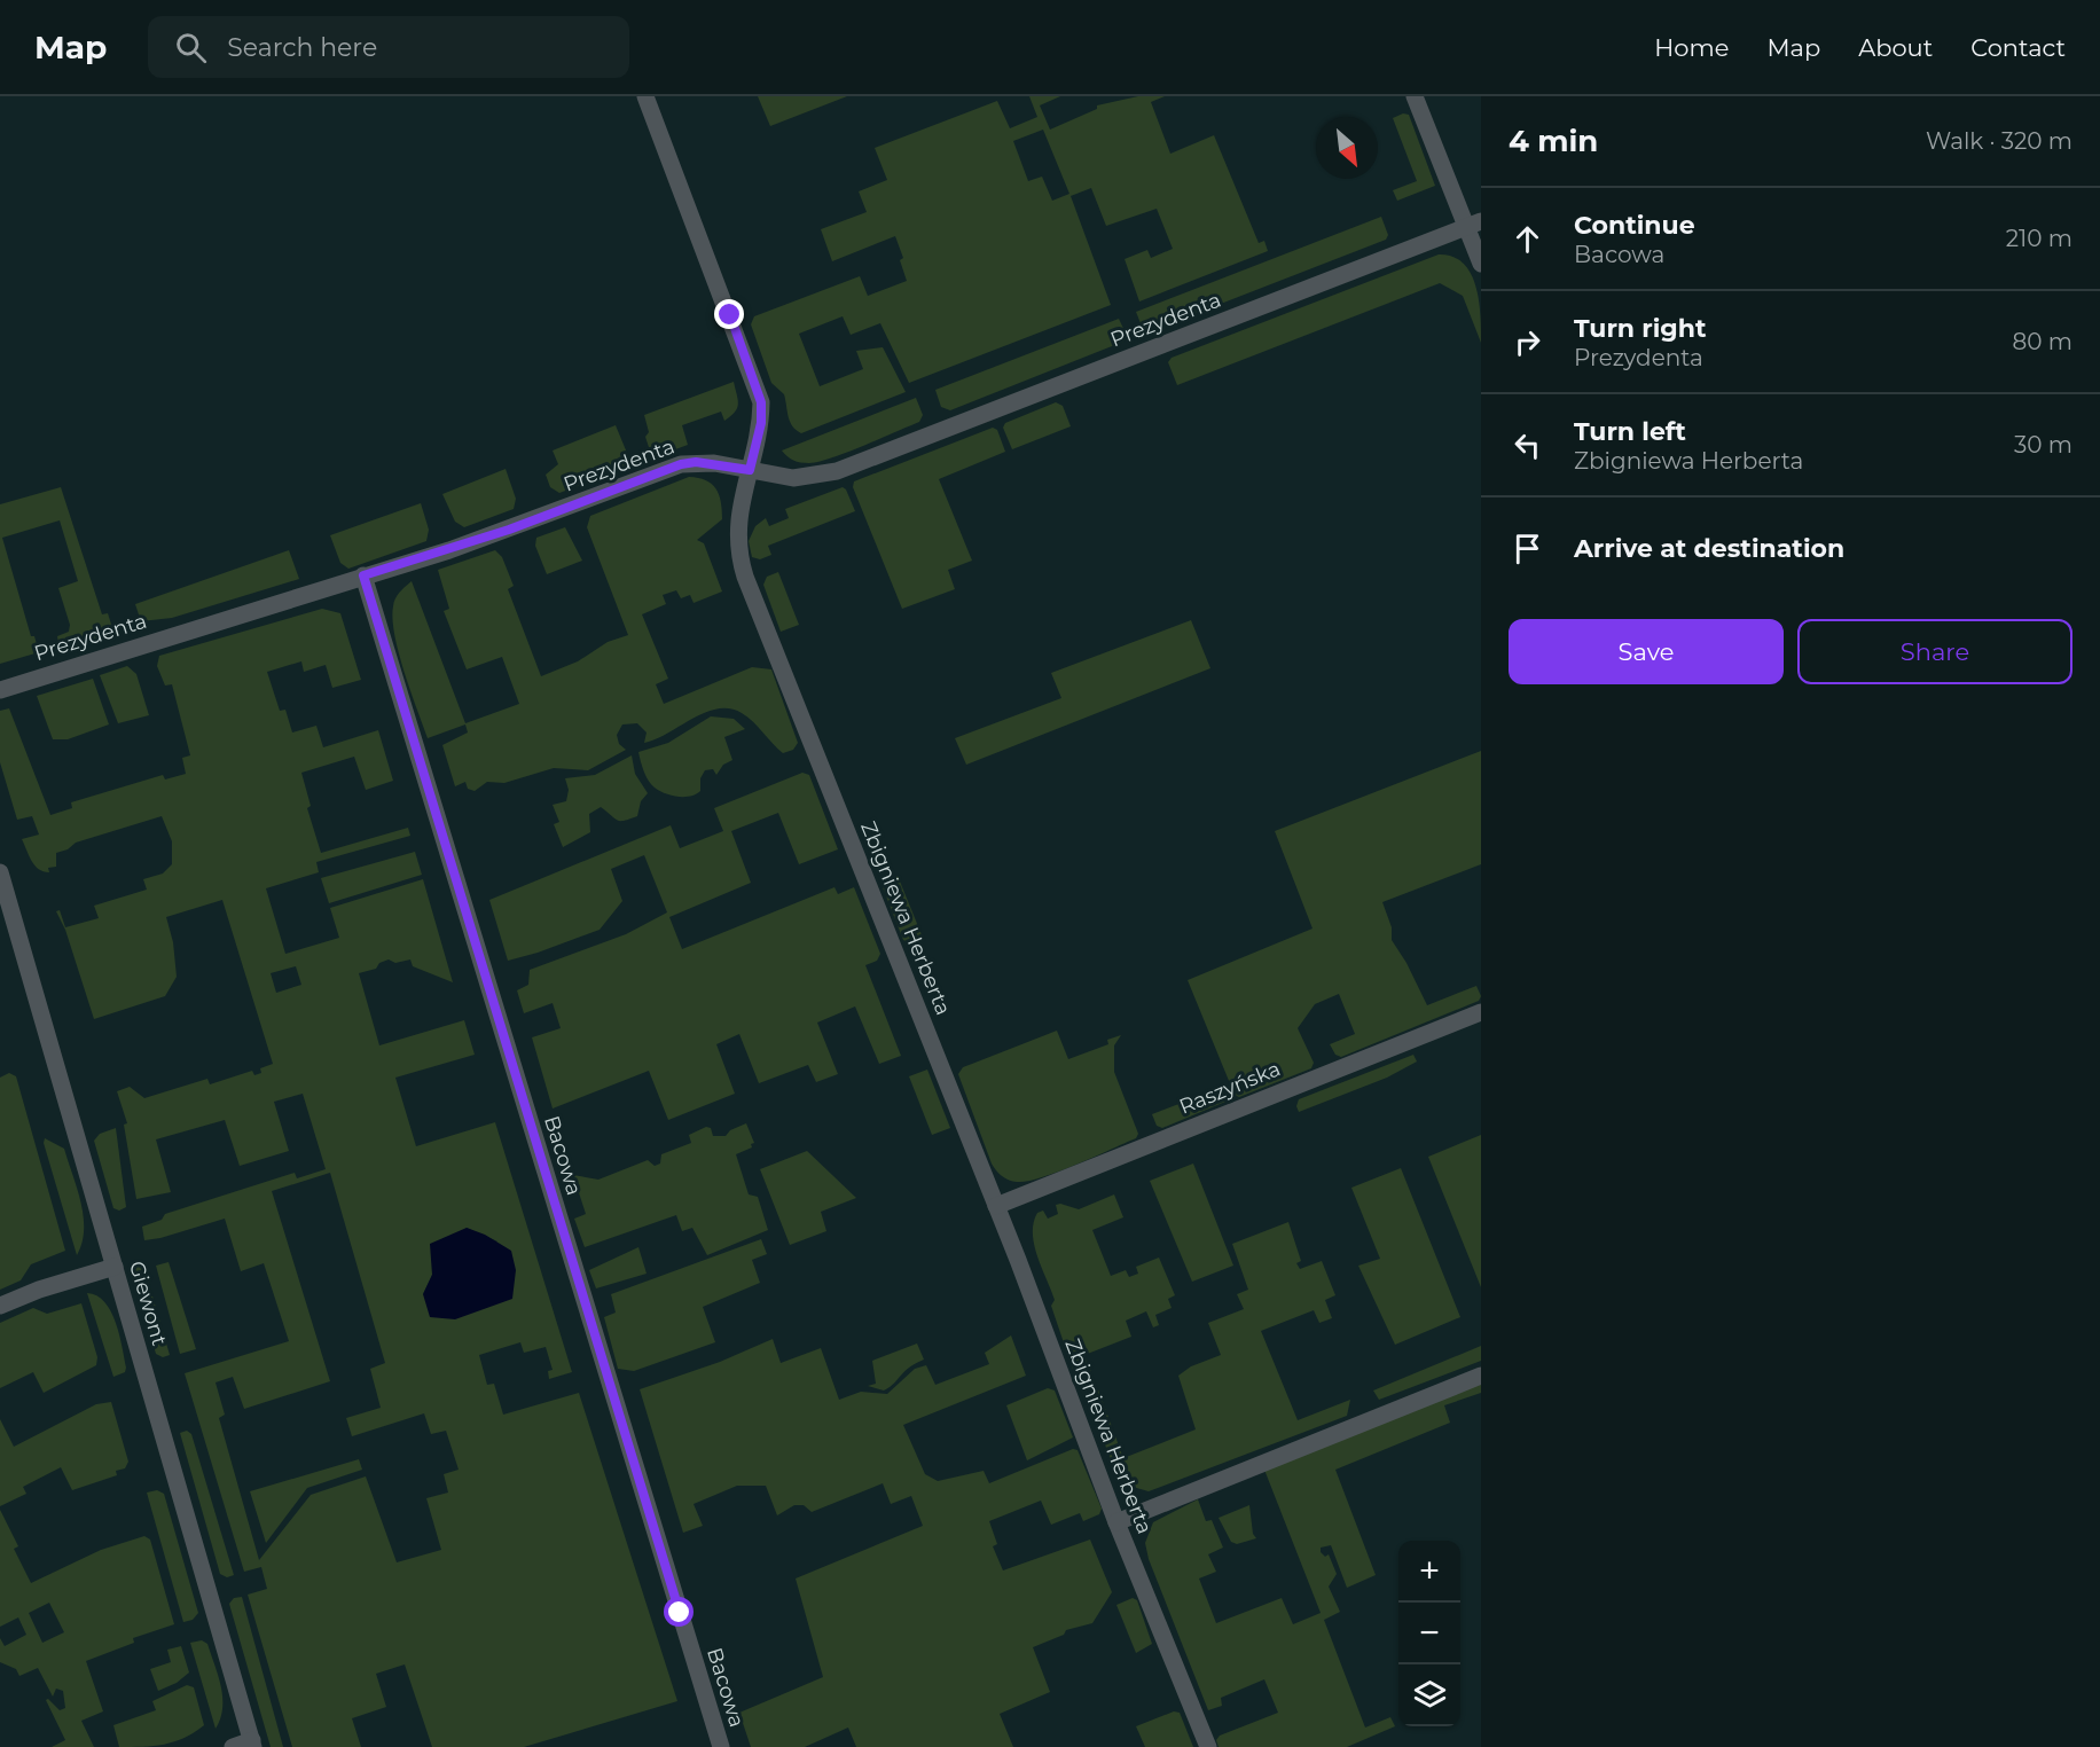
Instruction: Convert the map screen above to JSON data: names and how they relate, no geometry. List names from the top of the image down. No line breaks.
{"streets":{"street":["Prezydenta","Zbigniewa Herberta","Raszyńska","Bacowa","Giewont"]},"crossings":[["Prezydenta","Zbigniewa Herberta"],["Prezydenta","Bacowa"],["Zbigniewa Herberta","Raszyńska"]],"north":"bottom right","page":{"header":"Map","search":"Search here","nav":["Home","Map","About","Contact"],"heading":["4 min","Walk · 320 m"],"list":[["Continue","Bacowa","210 m"],["Turn right","Prezydenta","80 m"],["Turn left","Zbigniewa Herberta","30 m"],"Arrive at destination"],"buttons":["Save","Share"],"map_buttons":["+","−"]}}
